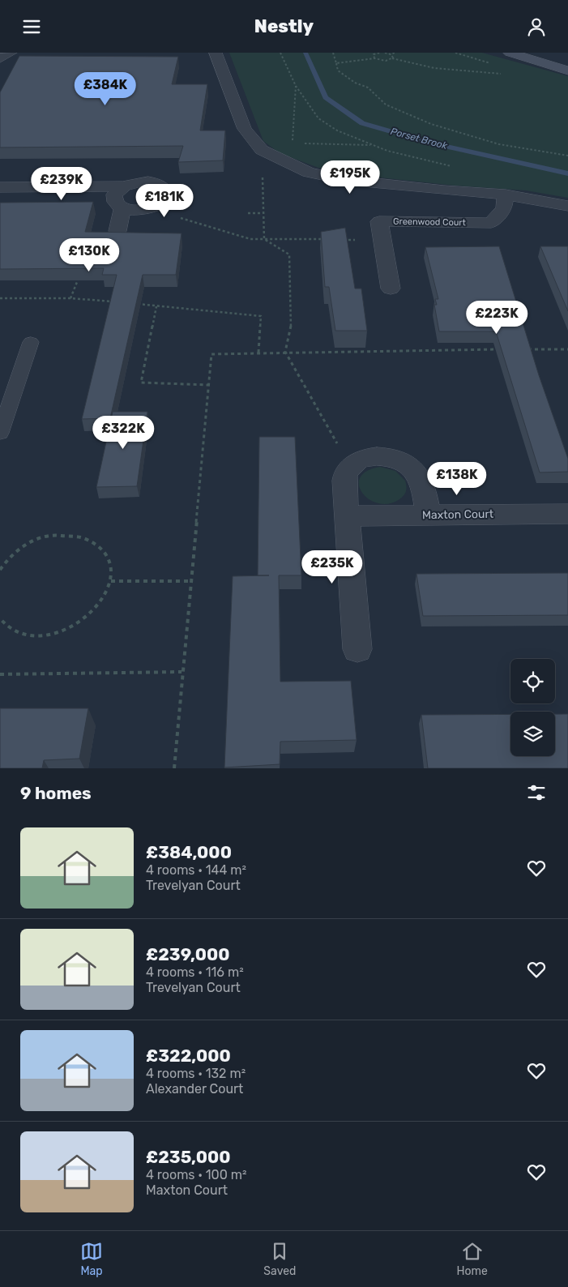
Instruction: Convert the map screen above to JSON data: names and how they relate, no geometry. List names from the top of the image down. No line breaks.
{"streets":{"street":["Greenwood Court","Maxton Court"]},"water":["Porset Brook"],"page":{"header":"Nestly","price":["£384K","£195K","£239K","£181K","£130K","£223K","£322K","£138K","£235K"],"heading":"9 homes","list":[{"name":"£384,000","note":"4 rooms · 144 m² · Trevelyan Court"},{"name":"£239,000","note":"4 rooms · 116 m² · Trevelyan Court"},{"name":"£322,000","note":"4 rooms · 132 m² · Alexander Court"},{"name":"£235,000","note":"4 rooms · 100 m² · Maxton Court"}],"tabs":["Map","Saved","Home"]}}
